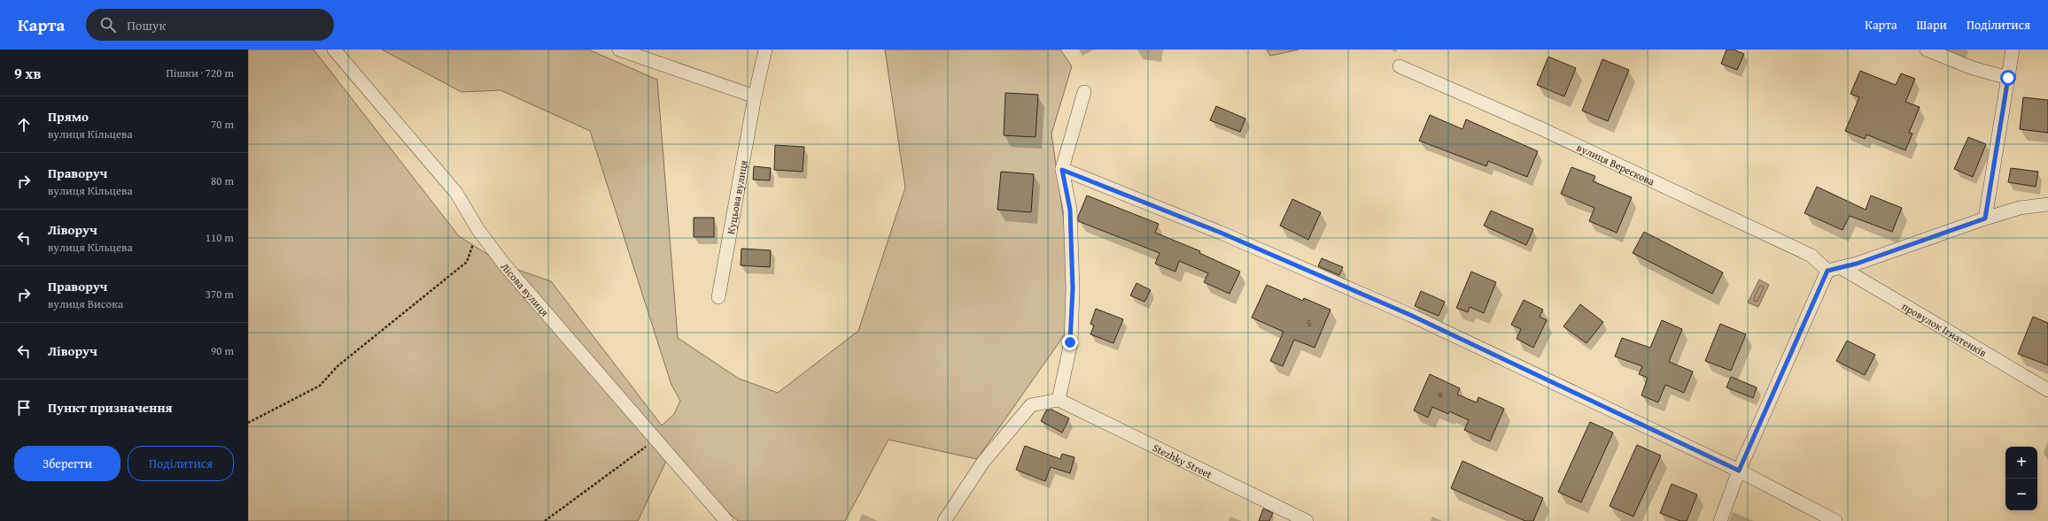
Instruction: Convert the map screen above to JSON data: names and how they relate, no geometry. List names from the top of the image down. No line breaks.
{"streets":{"street":["вулиця Верескова","Куцьова вулиця","Лісова вулиця","провулок Ігнатенків","Stezhky Street"]},"house_numbers":["5","9"],"page":{"header":"Карта","search":"Пошук","nav":["Карта","Шари","Поділитися"],"heading":["9 хв","Пішки · 720 m"],"list":[["Прямо","вулиця Кільцева","70 m"],["Праворуч","вулиця Кільцева","80 m"],["Ліворуч","вулиця Кільцева","110 m"],["Праворуч","вулиця Висока","370 m"],["Ліворуч","90 m"],"Пункт призначення"],"buttons":["Зберегти","Поділитися"],"map_buttons":["+","−"]}}
